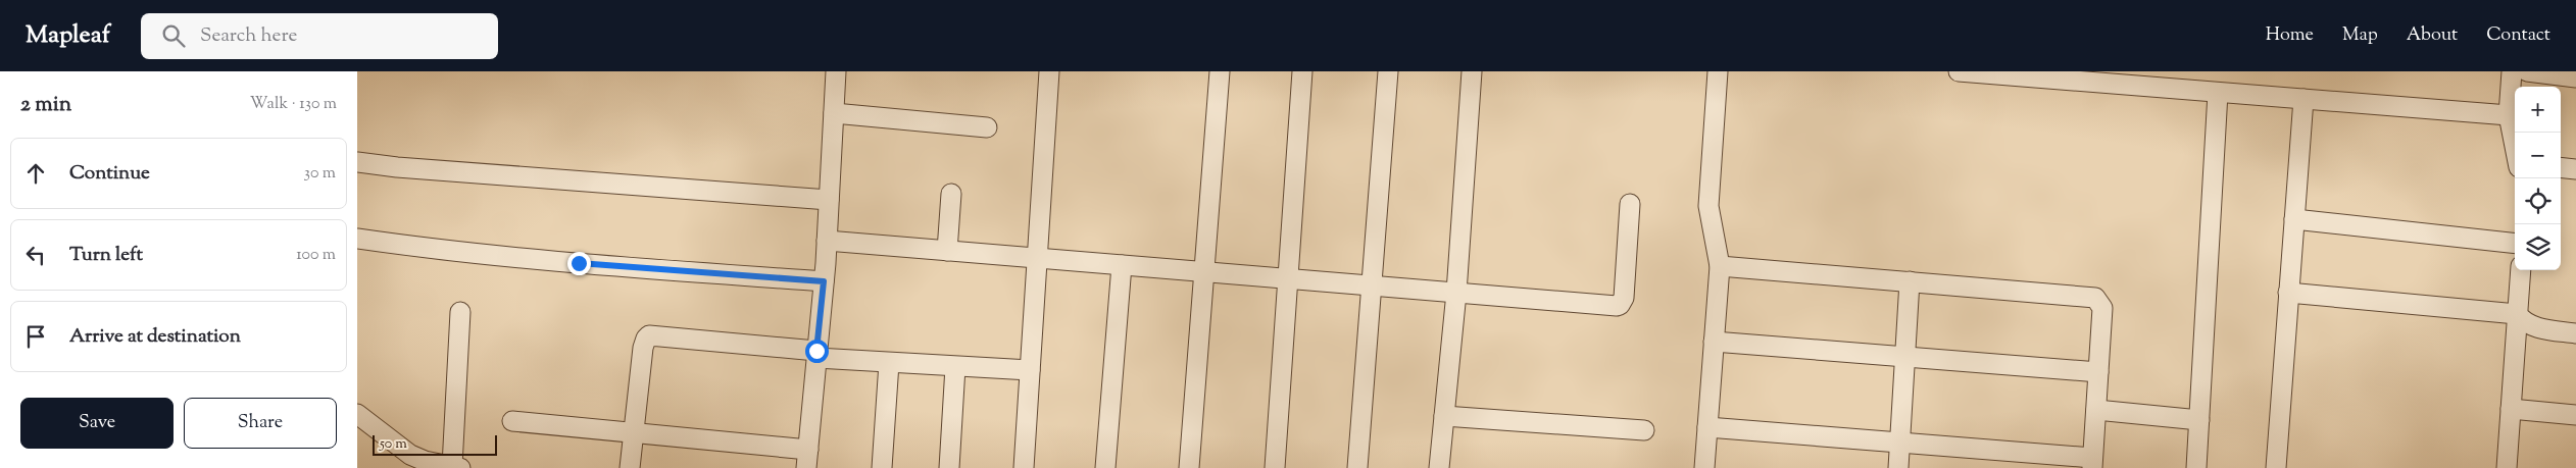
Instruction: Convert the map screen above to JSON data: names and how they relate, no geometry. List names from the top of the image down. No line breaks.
{"scale_bar":"50 m","page":{"header":"Mapleaf","search":"Search here","nav":["Home","Map","About","Contact"],"heading":["2 min","Walk · 130 m"],"map_buttons":["+","−"],"list":[["Continue","30 m"],["Turn left","100 m"],"Arrive at destination"],"buttons":["Save","Share"],"scale":"50 m"}}
